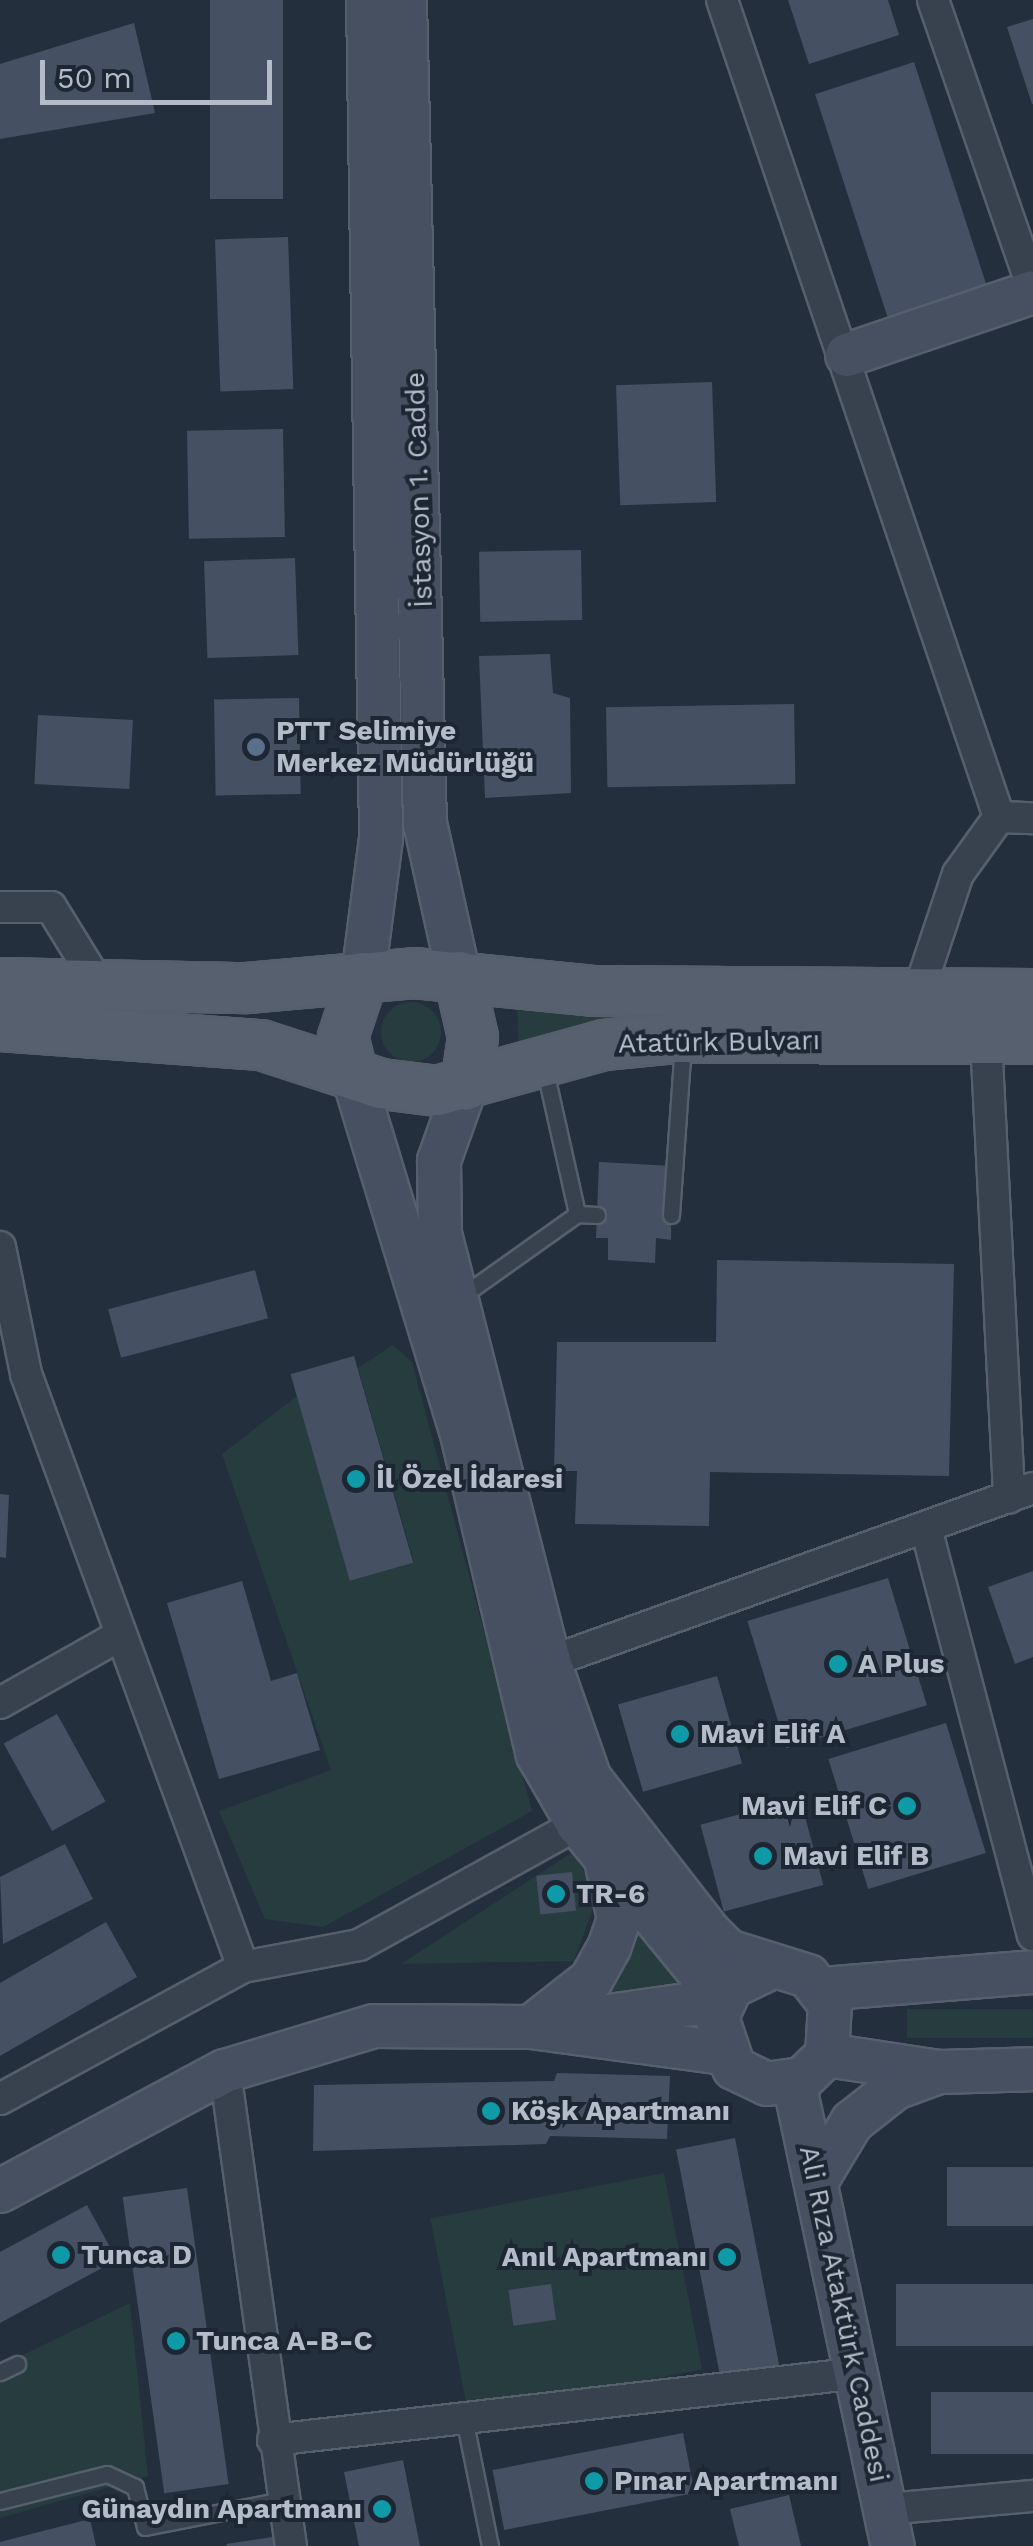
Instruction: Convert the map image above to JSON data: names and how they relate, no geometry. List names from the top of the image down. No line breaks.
{"streets":{"main road":["İstasyon 1. Cadde","Atatürk Bulvarı","Ali Rıza Ataktürk Caddesi"]},"crossings":[["İstasyon 1. Cadde","Atatürk Bulvarı"]],"places":["PTT Selimiye Merkez Müdürlüğü","İl Özel İdaresi","A Plus","Mavi Elif A","Mavi Elif C","Mavi Elif B","TR-6","Köşk Apartmanı","Tunca D","Anıl Apartmanı","Tunca A-B-C","Pınar Apartmanı","Günaydın Apartmanı"],"scale_bar":"50 m"}
